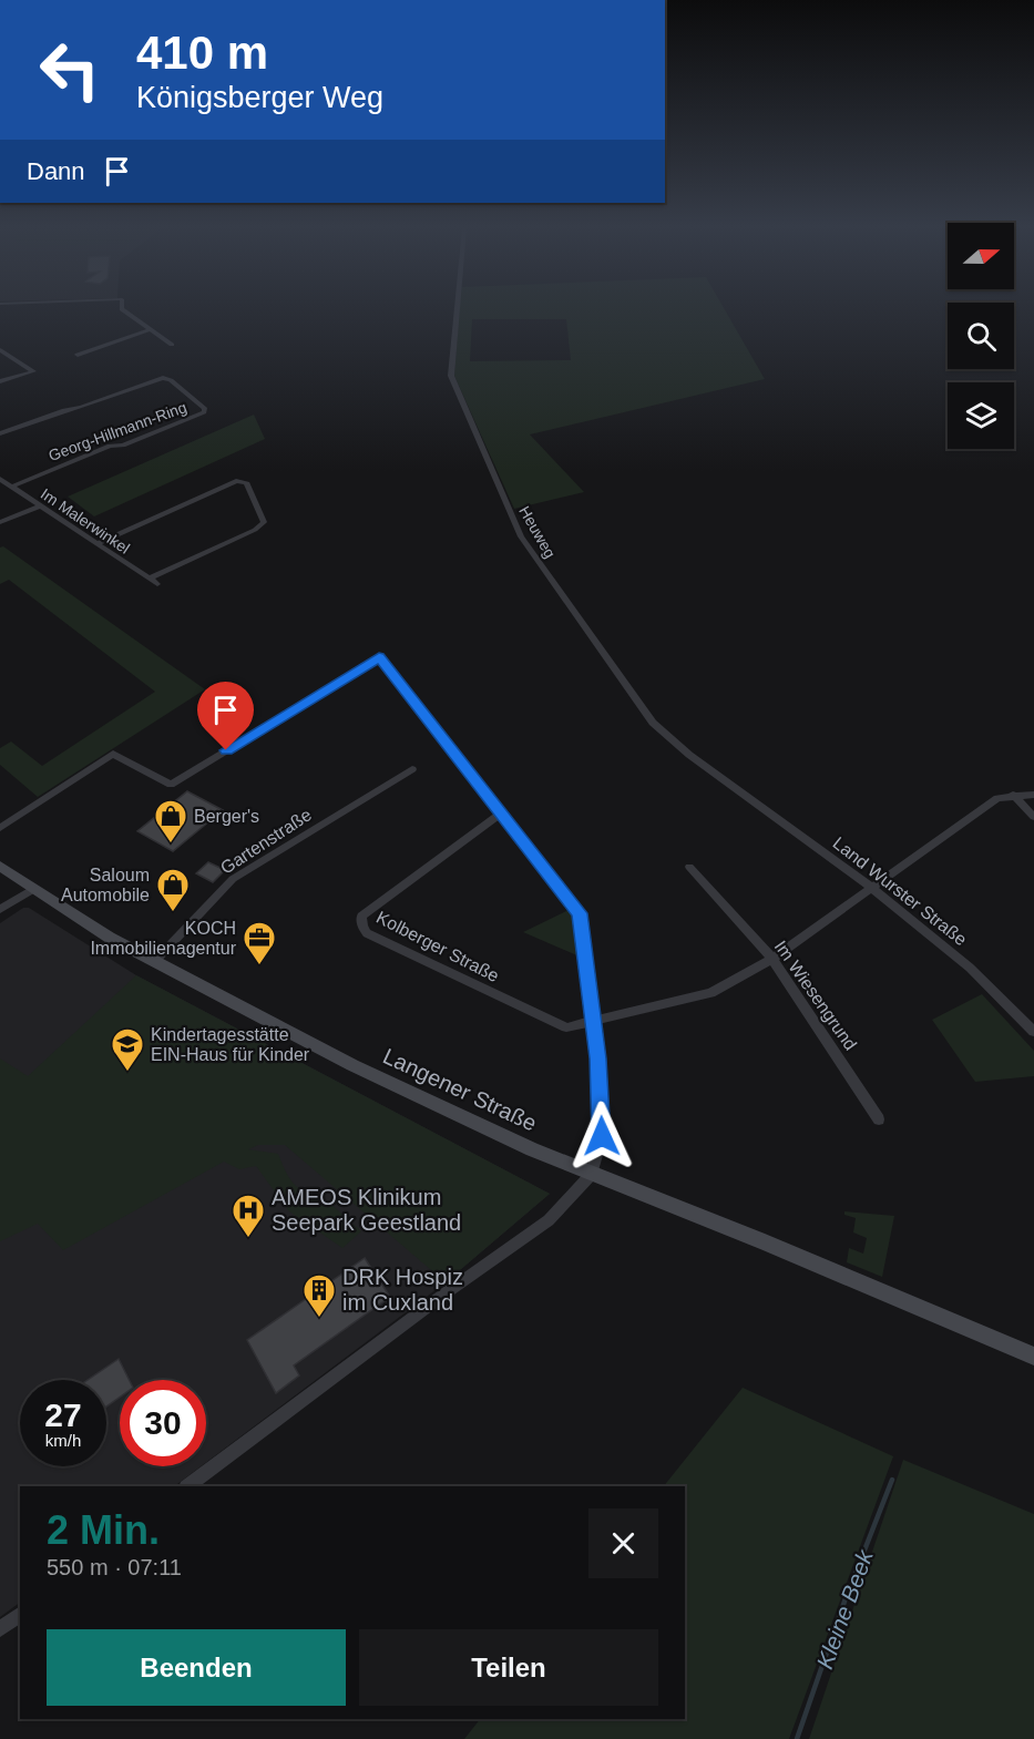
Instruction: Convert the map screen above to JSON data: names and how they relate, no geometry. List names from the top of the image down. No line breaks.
{"streets":{"main road":["Langener Straße"],"street":["Georg-Hillmann-Ring","Im Malerwinkel","Heuweg","Gartenstraße","Land Wurster Straße","Kolberger Straße","Im Wiesengrund"]},"crossings":[["Georg-Hillmann-Ring","Im Malerwinkel"],["Heuweg","Land Wurster Straße"],["Gartenstraße","Langener Straße"]],"water":["Kleine Beek"],"places":{"shop":["Berger's","Saloum Automobile"],"office":["KOCH Immobilienagentur"],"school or university":["Kindertagesstätte EIN-Haus für Kinder"],"hospital":["AMEOS Klinikum Seepark Geestland"],"building":["DRK Hospiz im Cuxland"]},"north":"right","page":{"turn":["410 m","Königsberger Weg"],"then":"Dann","speed":"27 km/h","limit":"30","heading":["2 Min.","550 m · 07:11"],"buttons":["Beenden","Teilen"]}}
